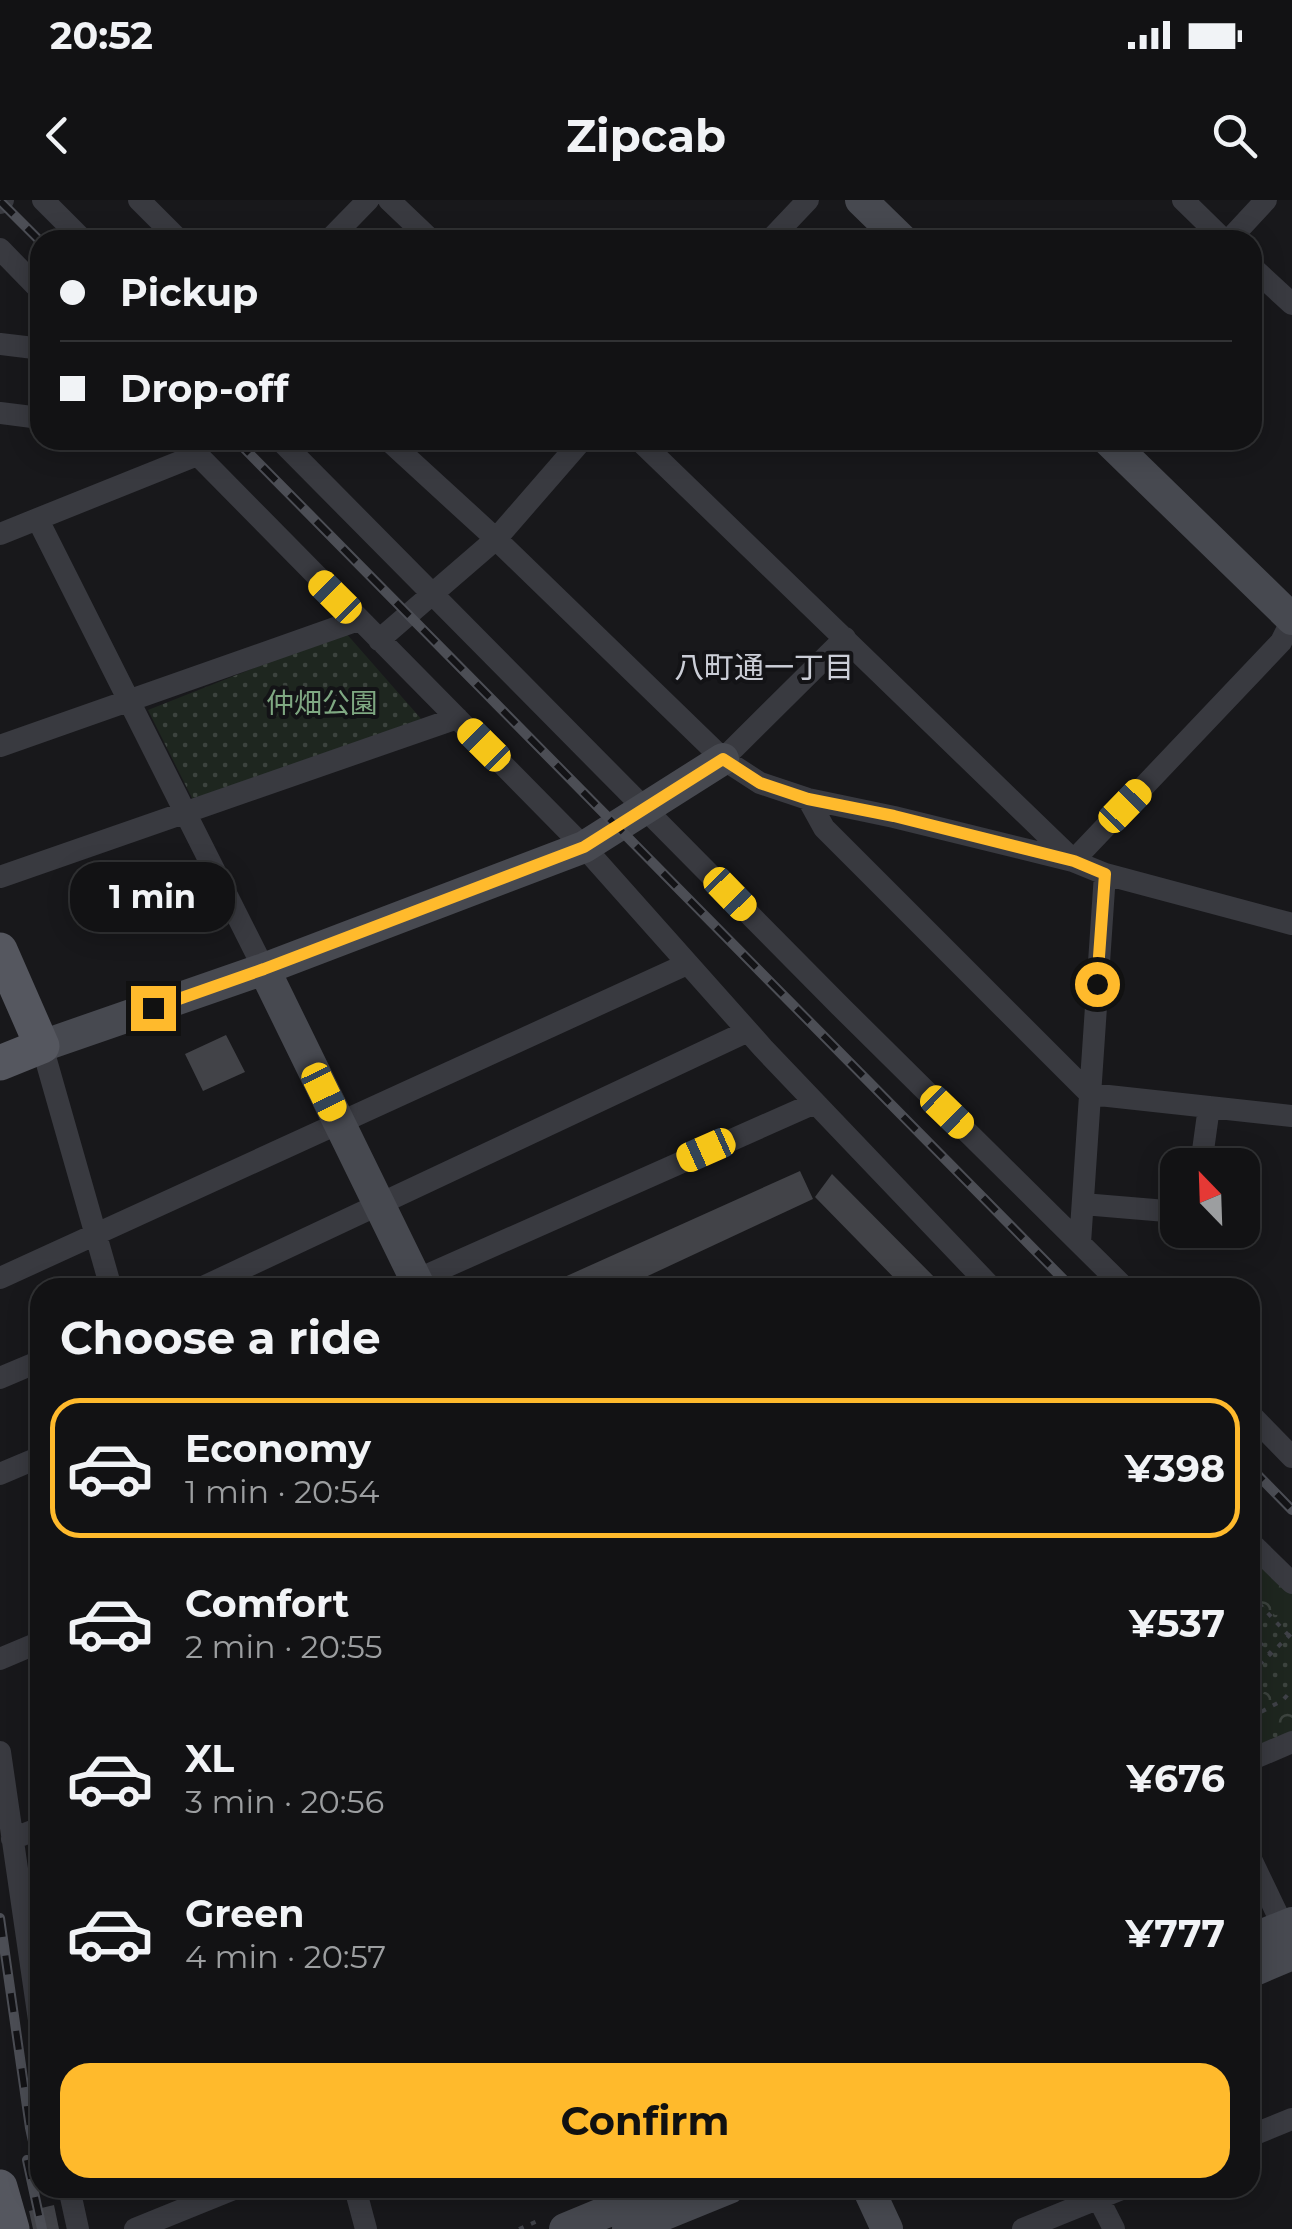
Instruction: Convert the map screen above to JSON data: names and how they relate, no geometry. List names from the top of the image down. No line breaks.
{"districts":["八町通一丁目"],"parks":["仲畑公園"],"north":"top left","page":{"status":"20:52","header":"Zipcab","banner":["Pickup","Drop-off"],"bubble":"1 min","heading":"Choose a ride","list":[{"name":"Economy","note":"1 min · 20:54","value":"¥398"},{"name":"Comfort","note":"2 min · 20:55","value":"¥537"},{"name":"XL","note":"3 min · 20:56","value":"¥676"},{"name":"Green","note":"4 min · 20:57","value":"¥777"}],"buttons":"Confirm"}}
